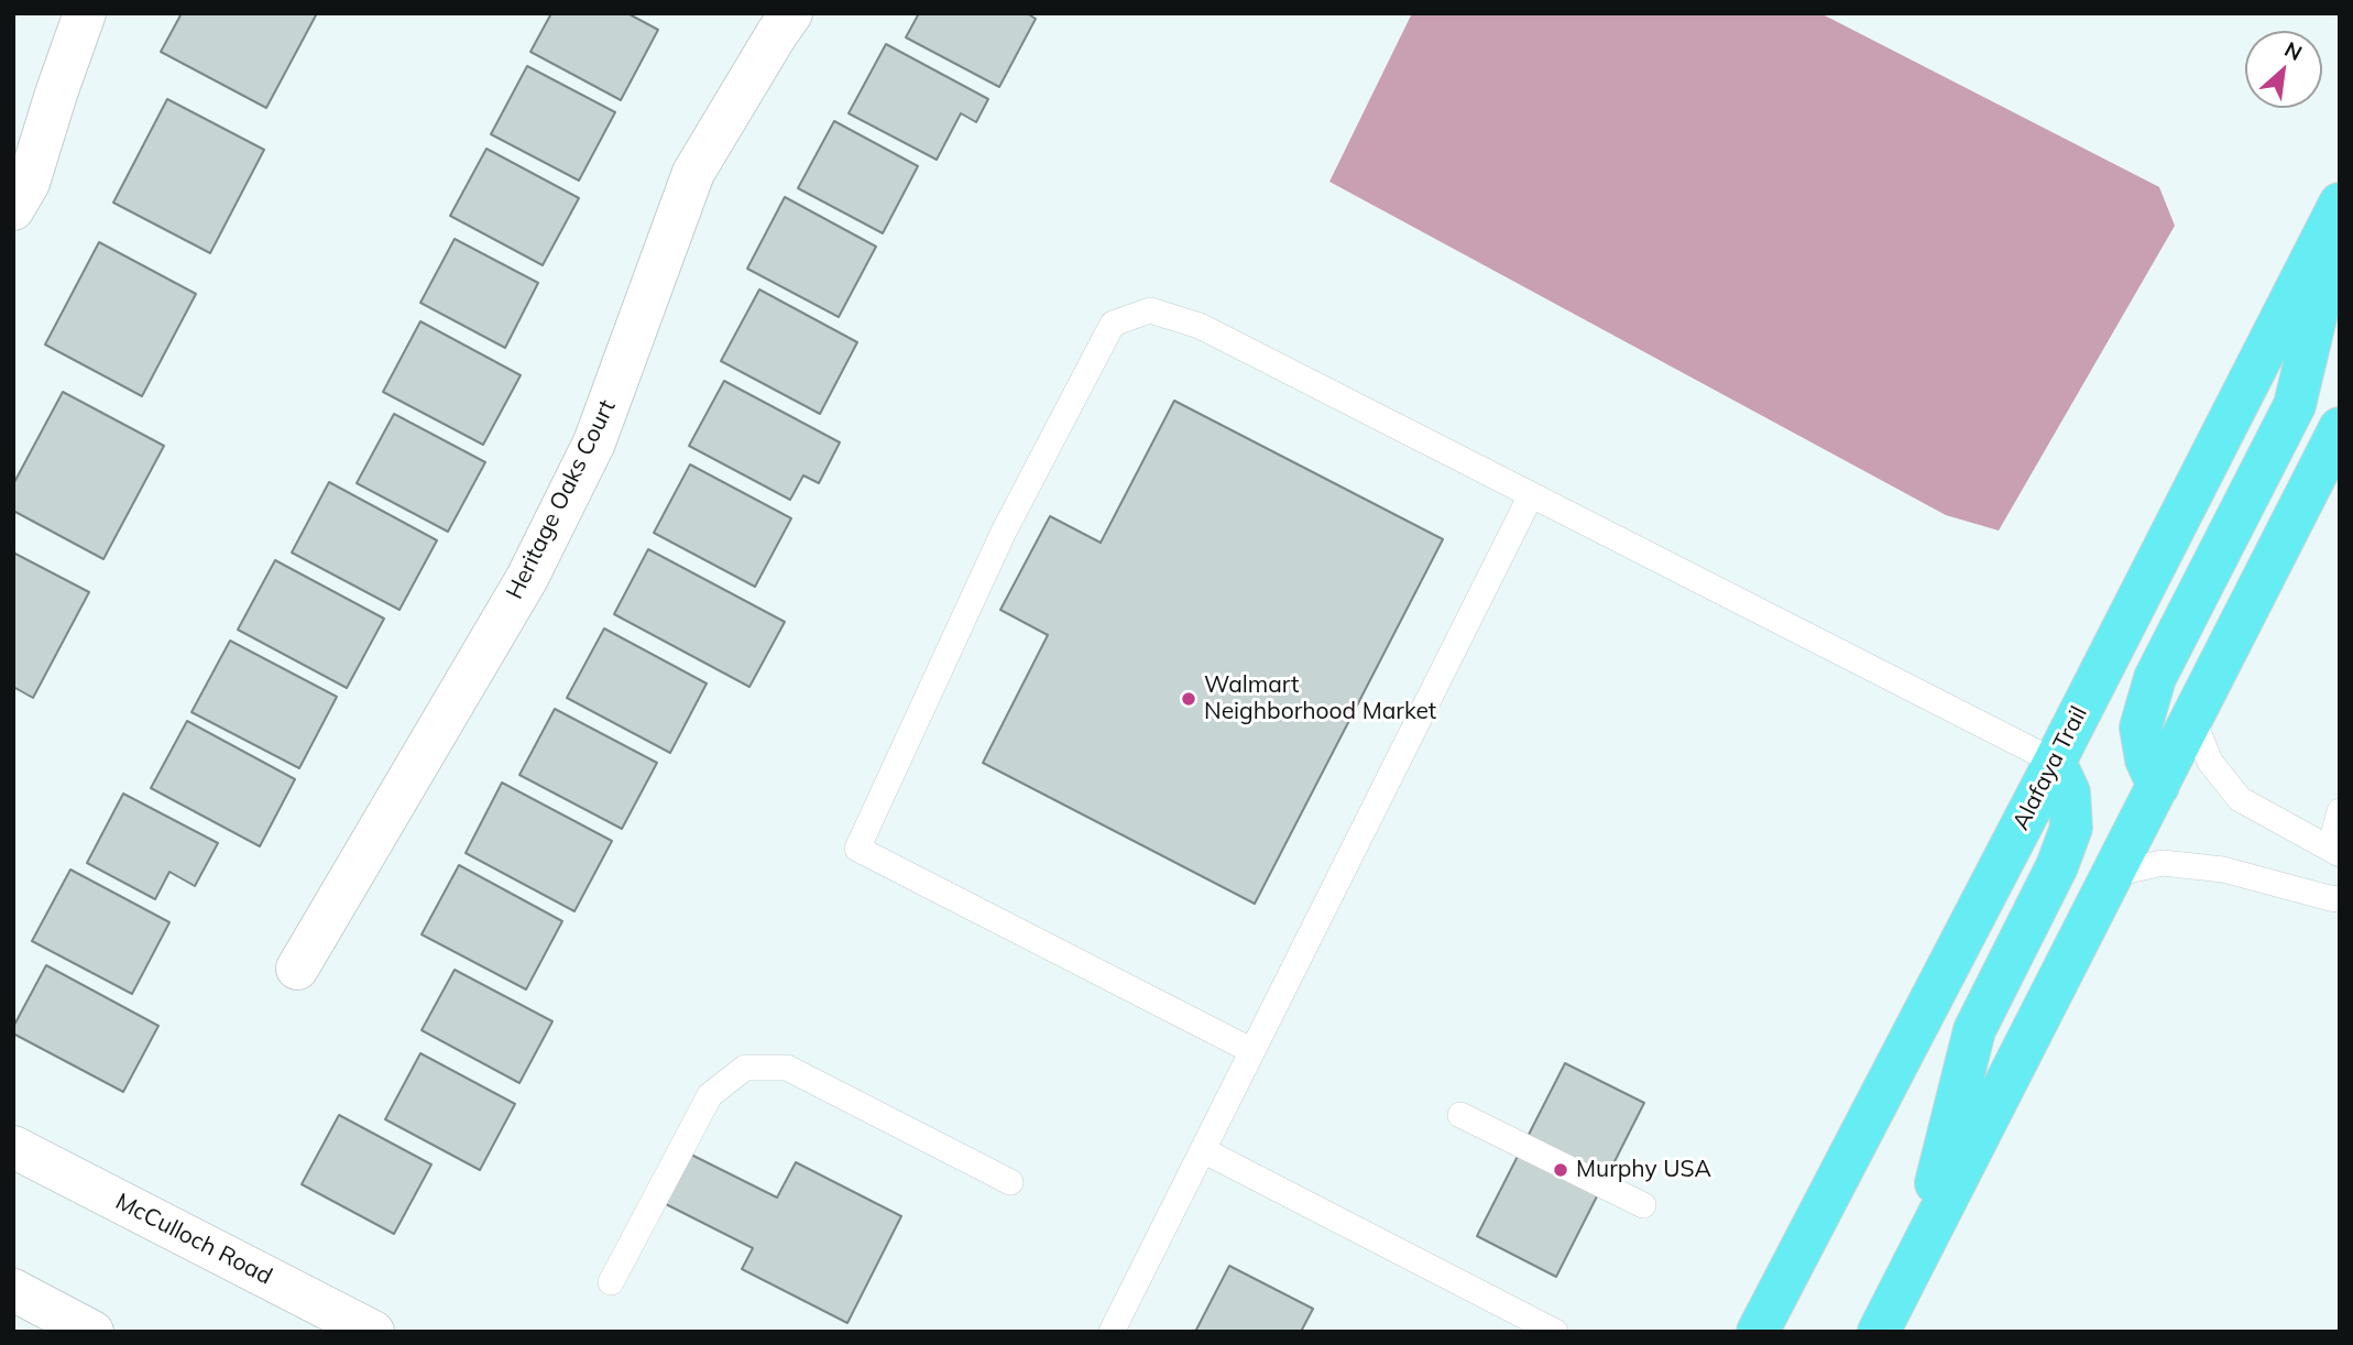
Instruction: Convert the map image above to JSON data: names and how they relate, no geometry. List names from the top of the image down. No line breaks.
{"streets":{"main road":["Alafaya Trail"],"street":["Heritage Oaks Court","McCulloch Road"]},"places":["Walmart Neighborhood Market","Murphy USA"],"north":"top right"}
